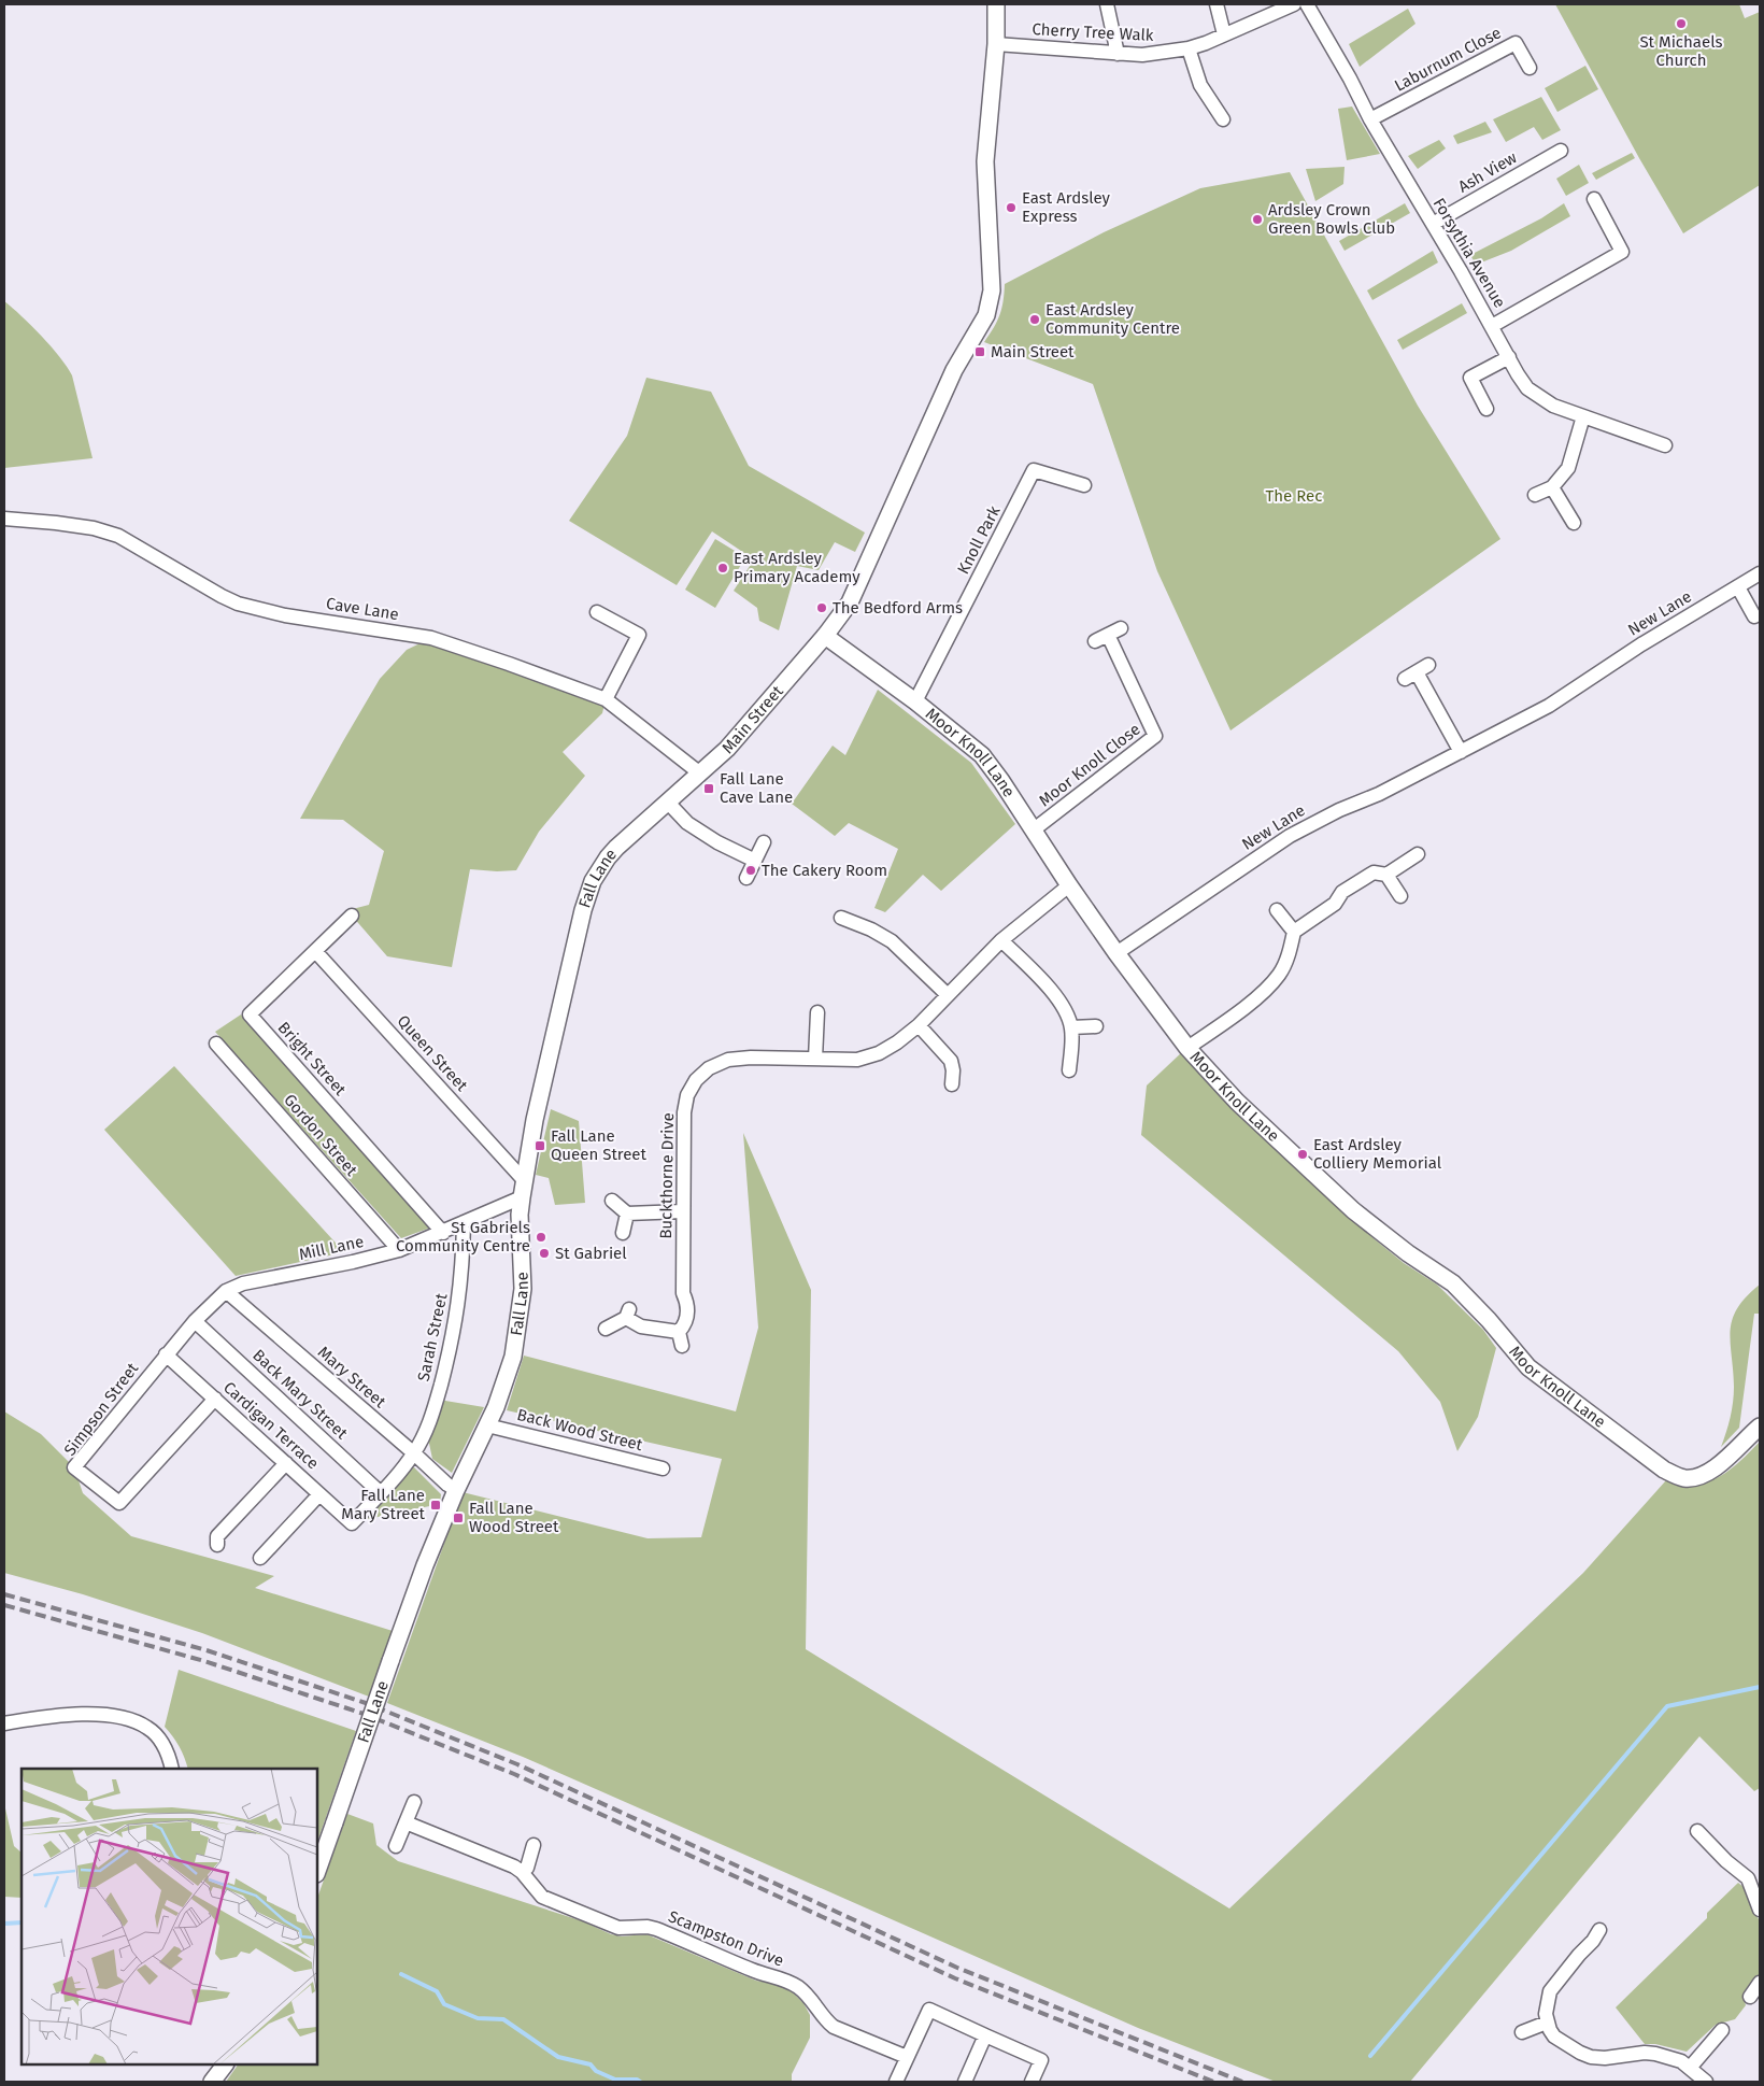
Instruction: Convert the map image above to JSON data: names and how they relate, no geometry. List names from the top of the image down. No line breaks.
{"streets":{"street":["Cherry Tree Walk","Laburnum Close","Ash View","Forsythia Avenue","Knoll Park","Cave Lane","New Lane","Main Street","Moor Knoll Lane","Moor Knoll Close","Fall Lane","Queen Street","Bright Street","Gordon Street","Buckthorne Drive","Mill Lane","Sarah Street","Mary Street","Back Mary Street","Simpson Street","Cardigan Terrace","Back Wood Street","Scampston Drive"]},"crossings":[["Cherry Tree Walk","Main Street"],["Laburnum Close","Forsythia Avenue"],["Ash View","Forsythia Avenue"],["Knoll Park","Moor Knoll Lane"],["Cave Lane","Main Street"],["Cave Lane","Fall Lane"],["New Lane","Moor Knoll Lane"],["Main Street","Moor Knoll Lane"],["Main Street","Fall Lane"],["Moor Knoll Lane","Moor Knoll Close"],["Moor Knoll Lane","Buckthorne Drive"],["Fall Lane","Queen Street"],["Fall Lane","Mill Lane"],["Fall Lane","Mary Street"],["Fall Lane","Back Wood Street"],["Queen Street","Bright Street"],["Bright Street","Mill Lane"],["Gordon Street","Mill Lane"],["Mill Lane","Sarah Street"],["Mill Lane","Mary Street"],["Mill Lane","Back Mary Street"],["Mill Lane","Simpson Street"],["Mill Lane","Cardigan Terrace"],["Sarah Street","Mary Street"],["Sarah Street","Back Mary Street"],["Sarah Street","Cardigan Terrace"],["Simpson Street","Cardigan Terrace"]],"parks":["The Rec"],"places":{"other":["St Michaels Church","East Ardsley Express","Ardsley Crown Green Bowls Club","East Ardsley Community Centre","East Ardsley Primary Academy","The Bedford Arms","The Cakery Room","East Ardsley Colliery Memorial","St Gabriels Community Centre","St Gabriel"],"transit":["Main Street","Fall Lane Cave Lane","Fall Lane Queen Street","Fall Lane Mary Street","Fall Lane Wood Street"]}}
